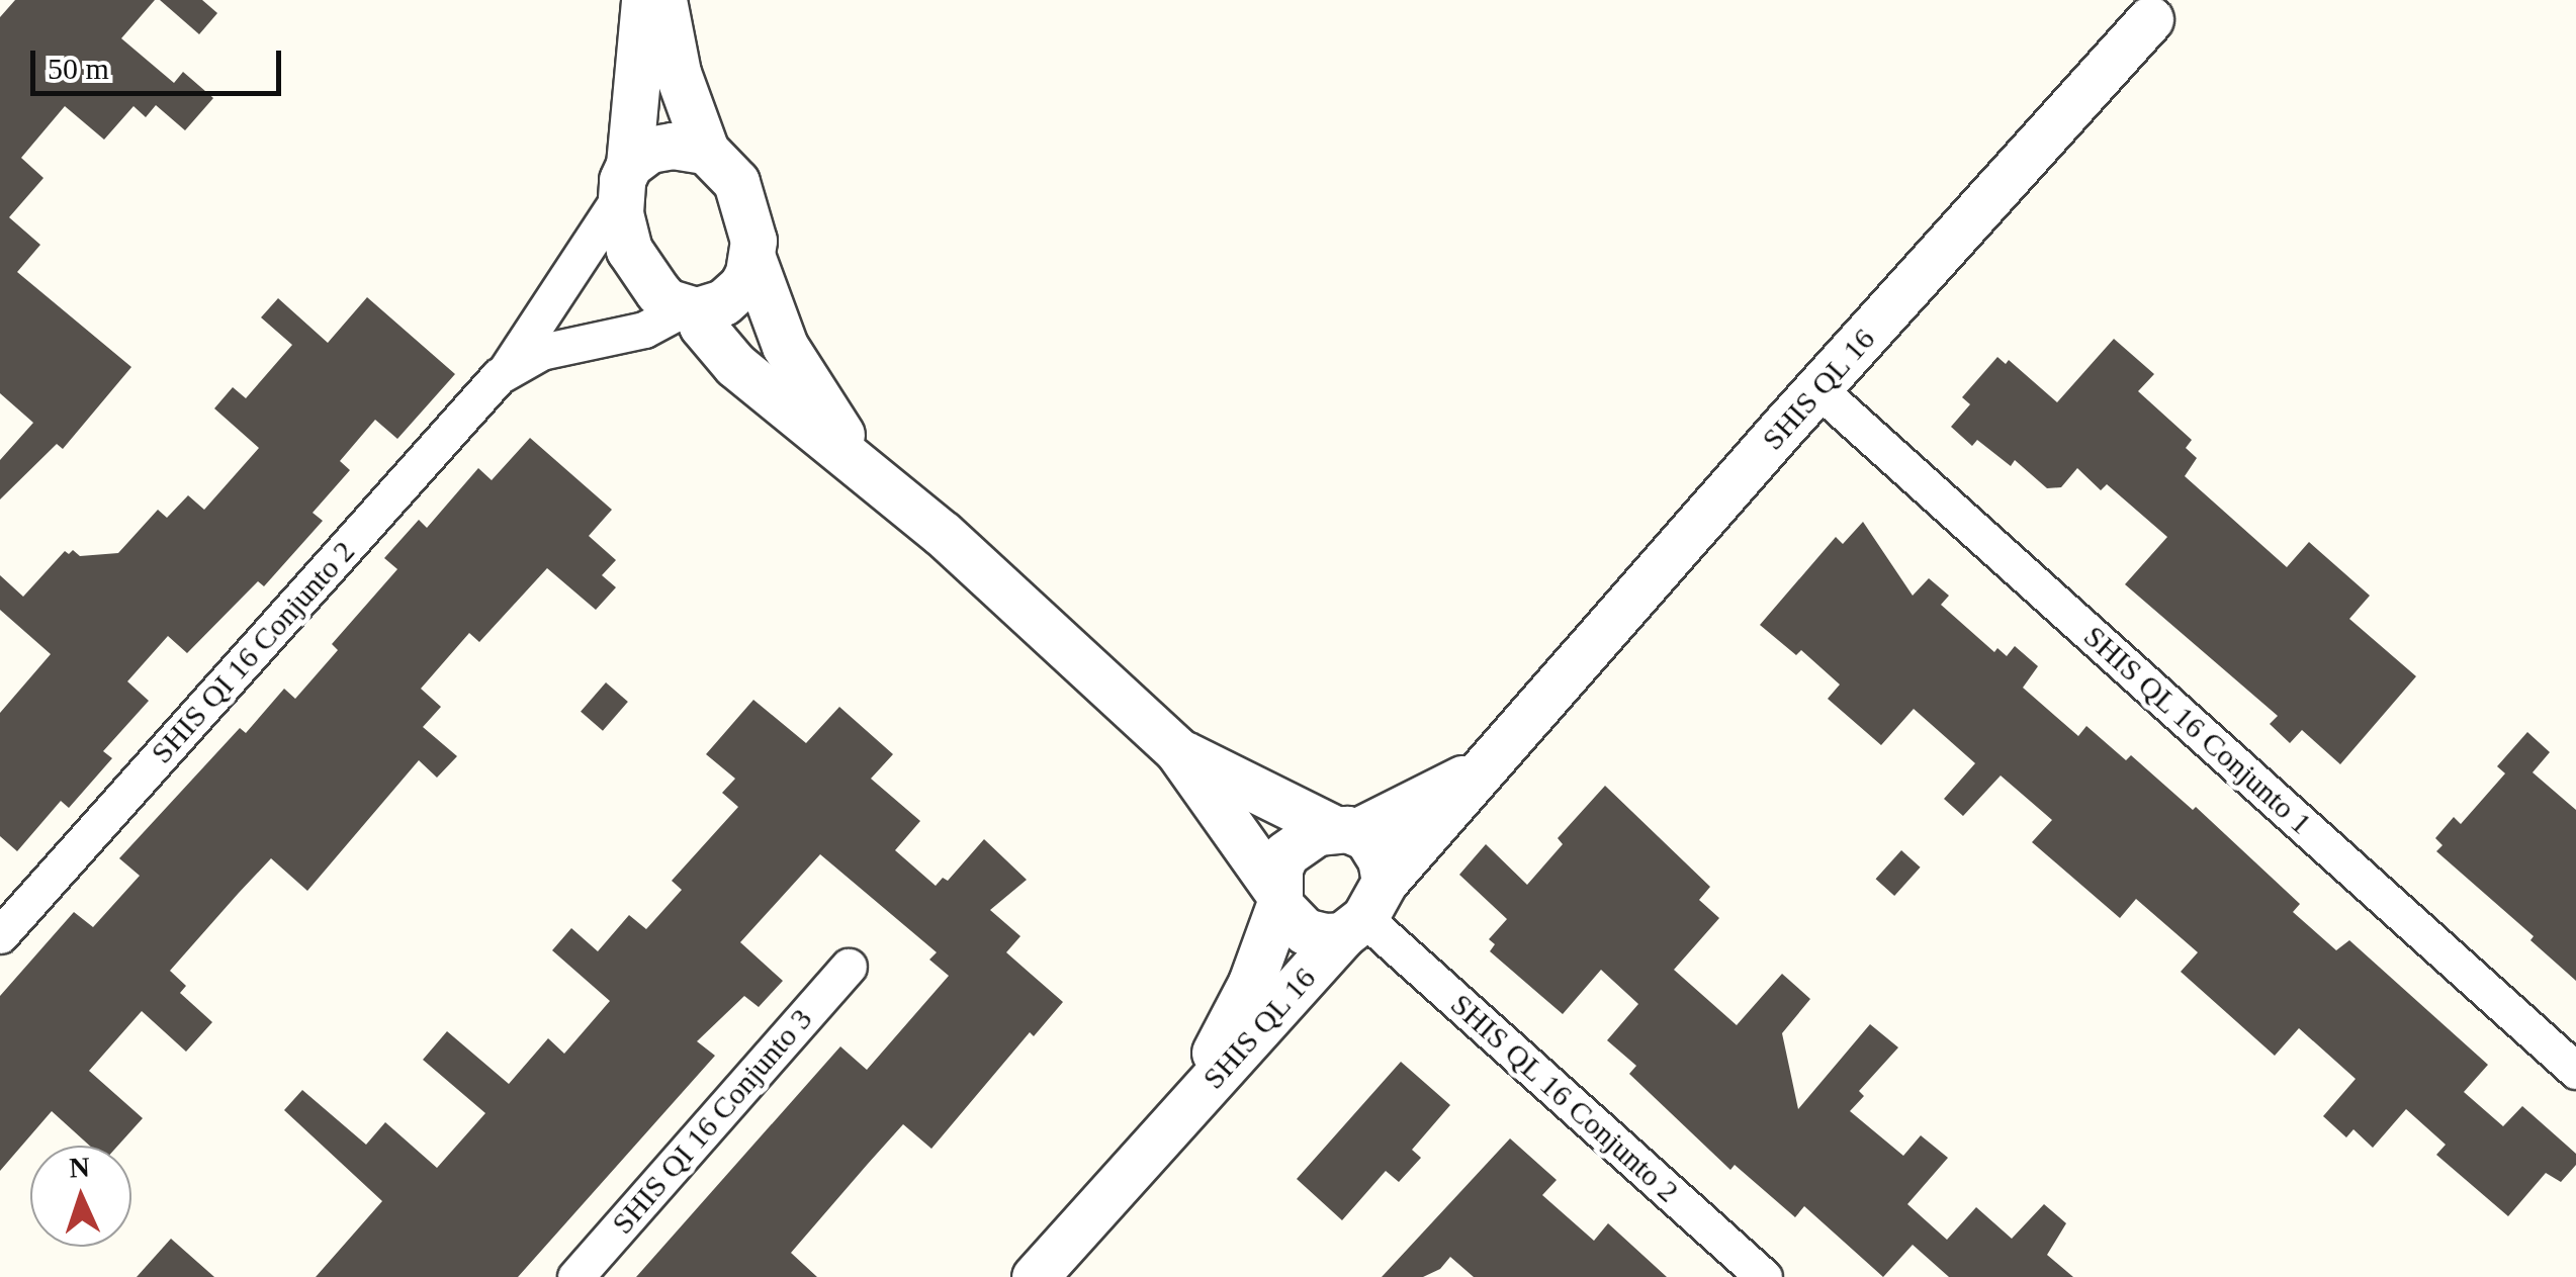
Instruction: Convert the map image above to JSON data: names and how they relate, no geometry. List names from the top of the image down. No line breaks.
{"streets":{"street":["SHIS QL 16","SHIS QI 16 Conjunto 2","SHIS QL 16 Conjunto 1","SHIS QL 16 Conjunto 2","SHIS QI 16 Conjunto 3"]},"crossings":[["SHIS QL 16","SHIS QL 16 Conjunto 1"],["SHIS QL 16","SHIS QL 16 Conjunto 2"]],"scale_bar":"50 m","north":"top"}
